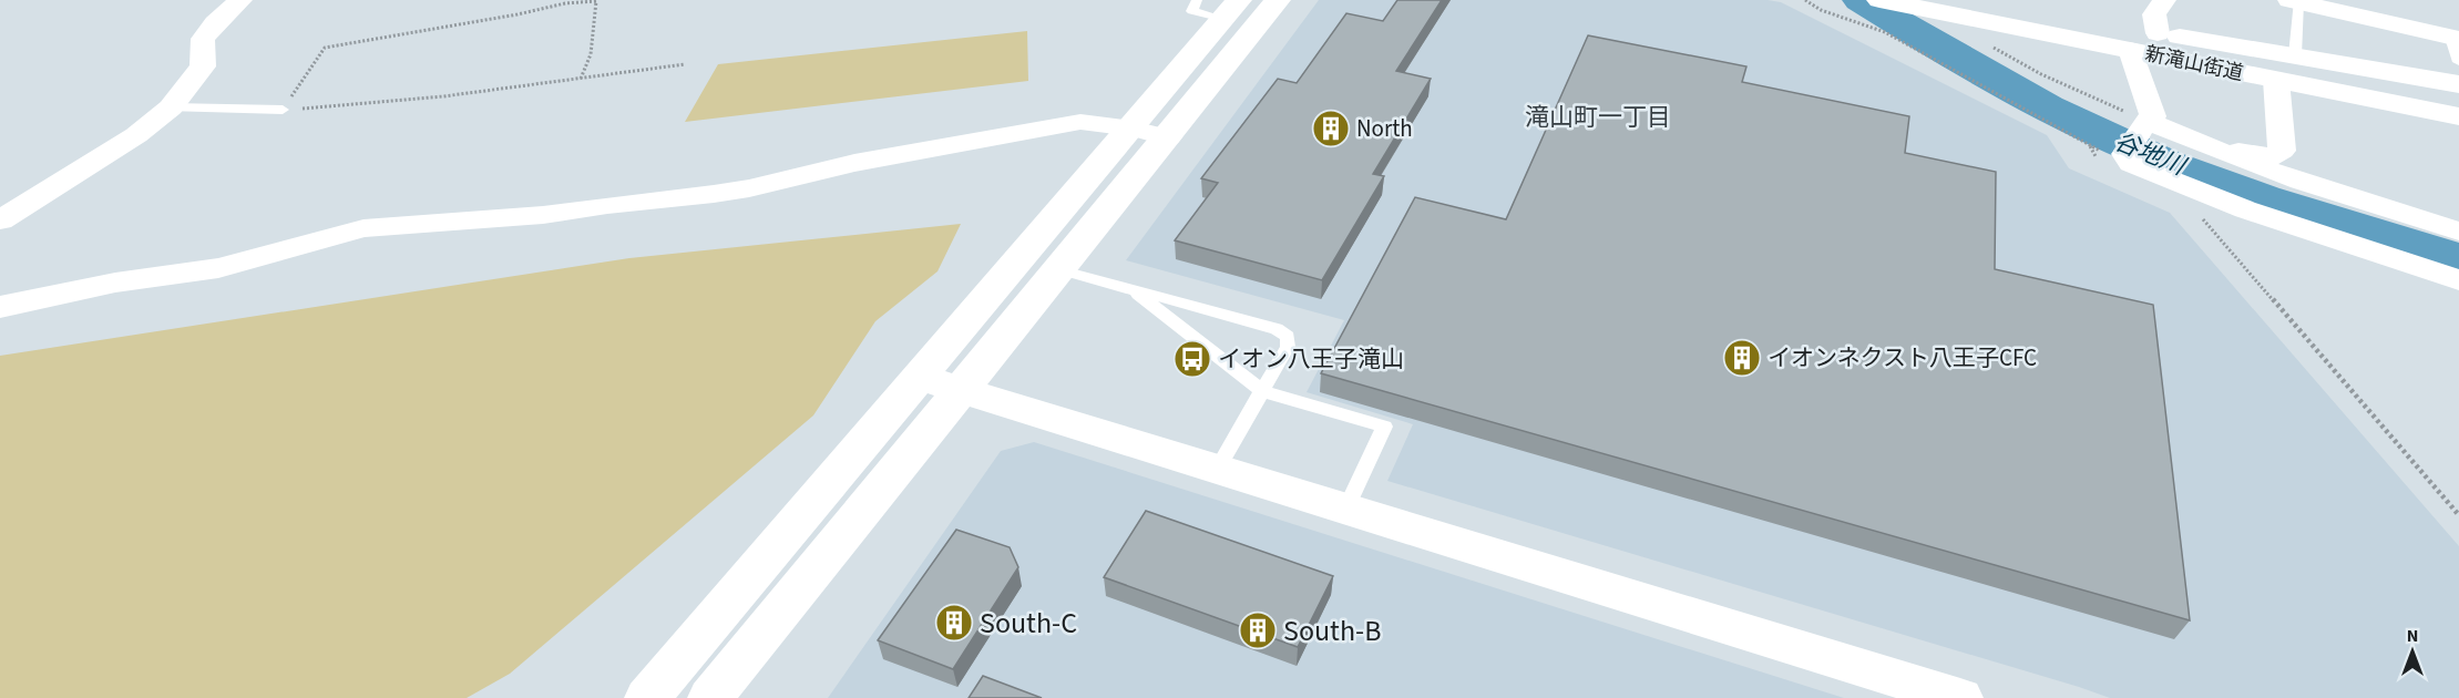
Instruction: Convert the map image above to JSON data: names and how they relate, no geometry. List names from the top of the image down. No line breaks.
{"streets":{"street":["新滝山街道"]},"districts":["滝山町一丁目"],"water":["谷地川"],"places":{"building":["North","イオンネクスト八王子CFC","South-C","South-B"],"bus stop":["イオン八王子滝山"]},"north":"top"}
